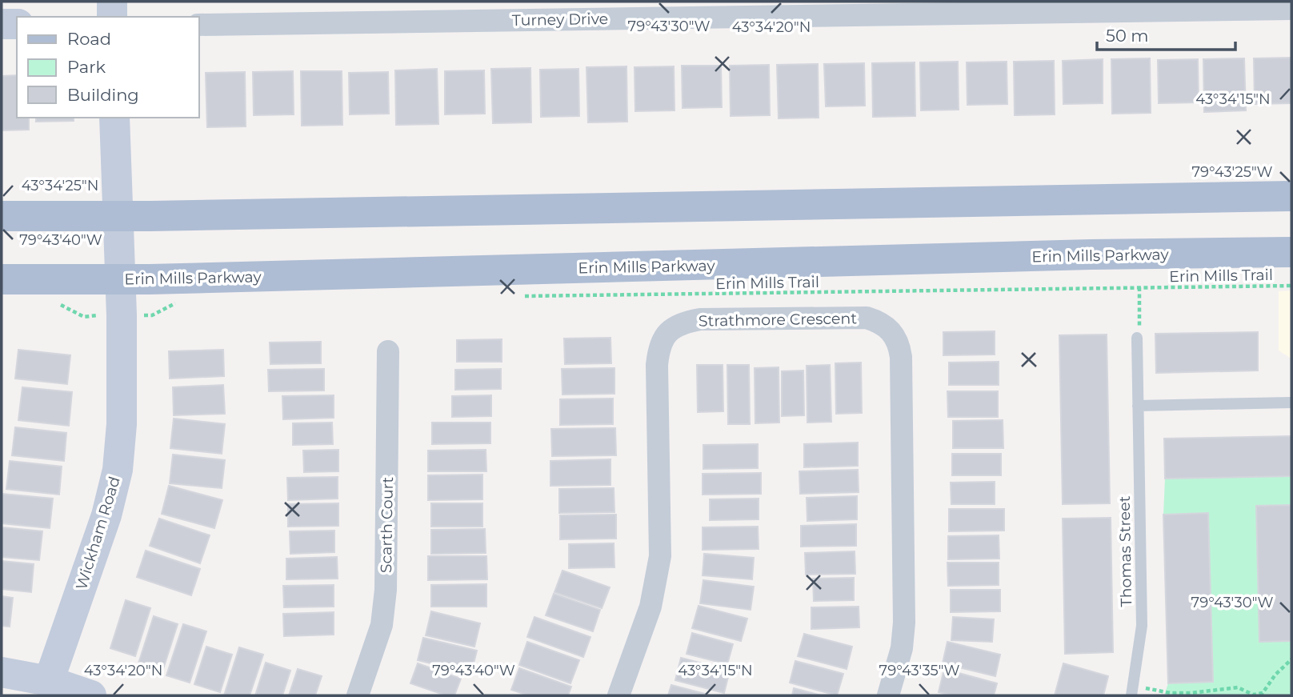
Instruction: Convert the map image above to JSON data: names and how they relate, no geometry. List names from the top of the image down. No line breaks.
{"streets":{"main road":["Erin Mills Parkway"],"street":["Turney Drive","Strathmore Crescent","Scarth Court","Wickham Road"],"lane":["Thomas Street"],"path":["Erin Mills Trail"]},"crossings":[["Erin Mills Parkway","Wickham Road"]],"legend":["Road","Park","Building"],"scale_bar":"50 m","coordinates":["79°43'30\"W","43°34'20\"N","43°34'15\"N","79°43'25\"W","43°34'25\"N","79°43'40\"W","79°43'35\"W"]}
